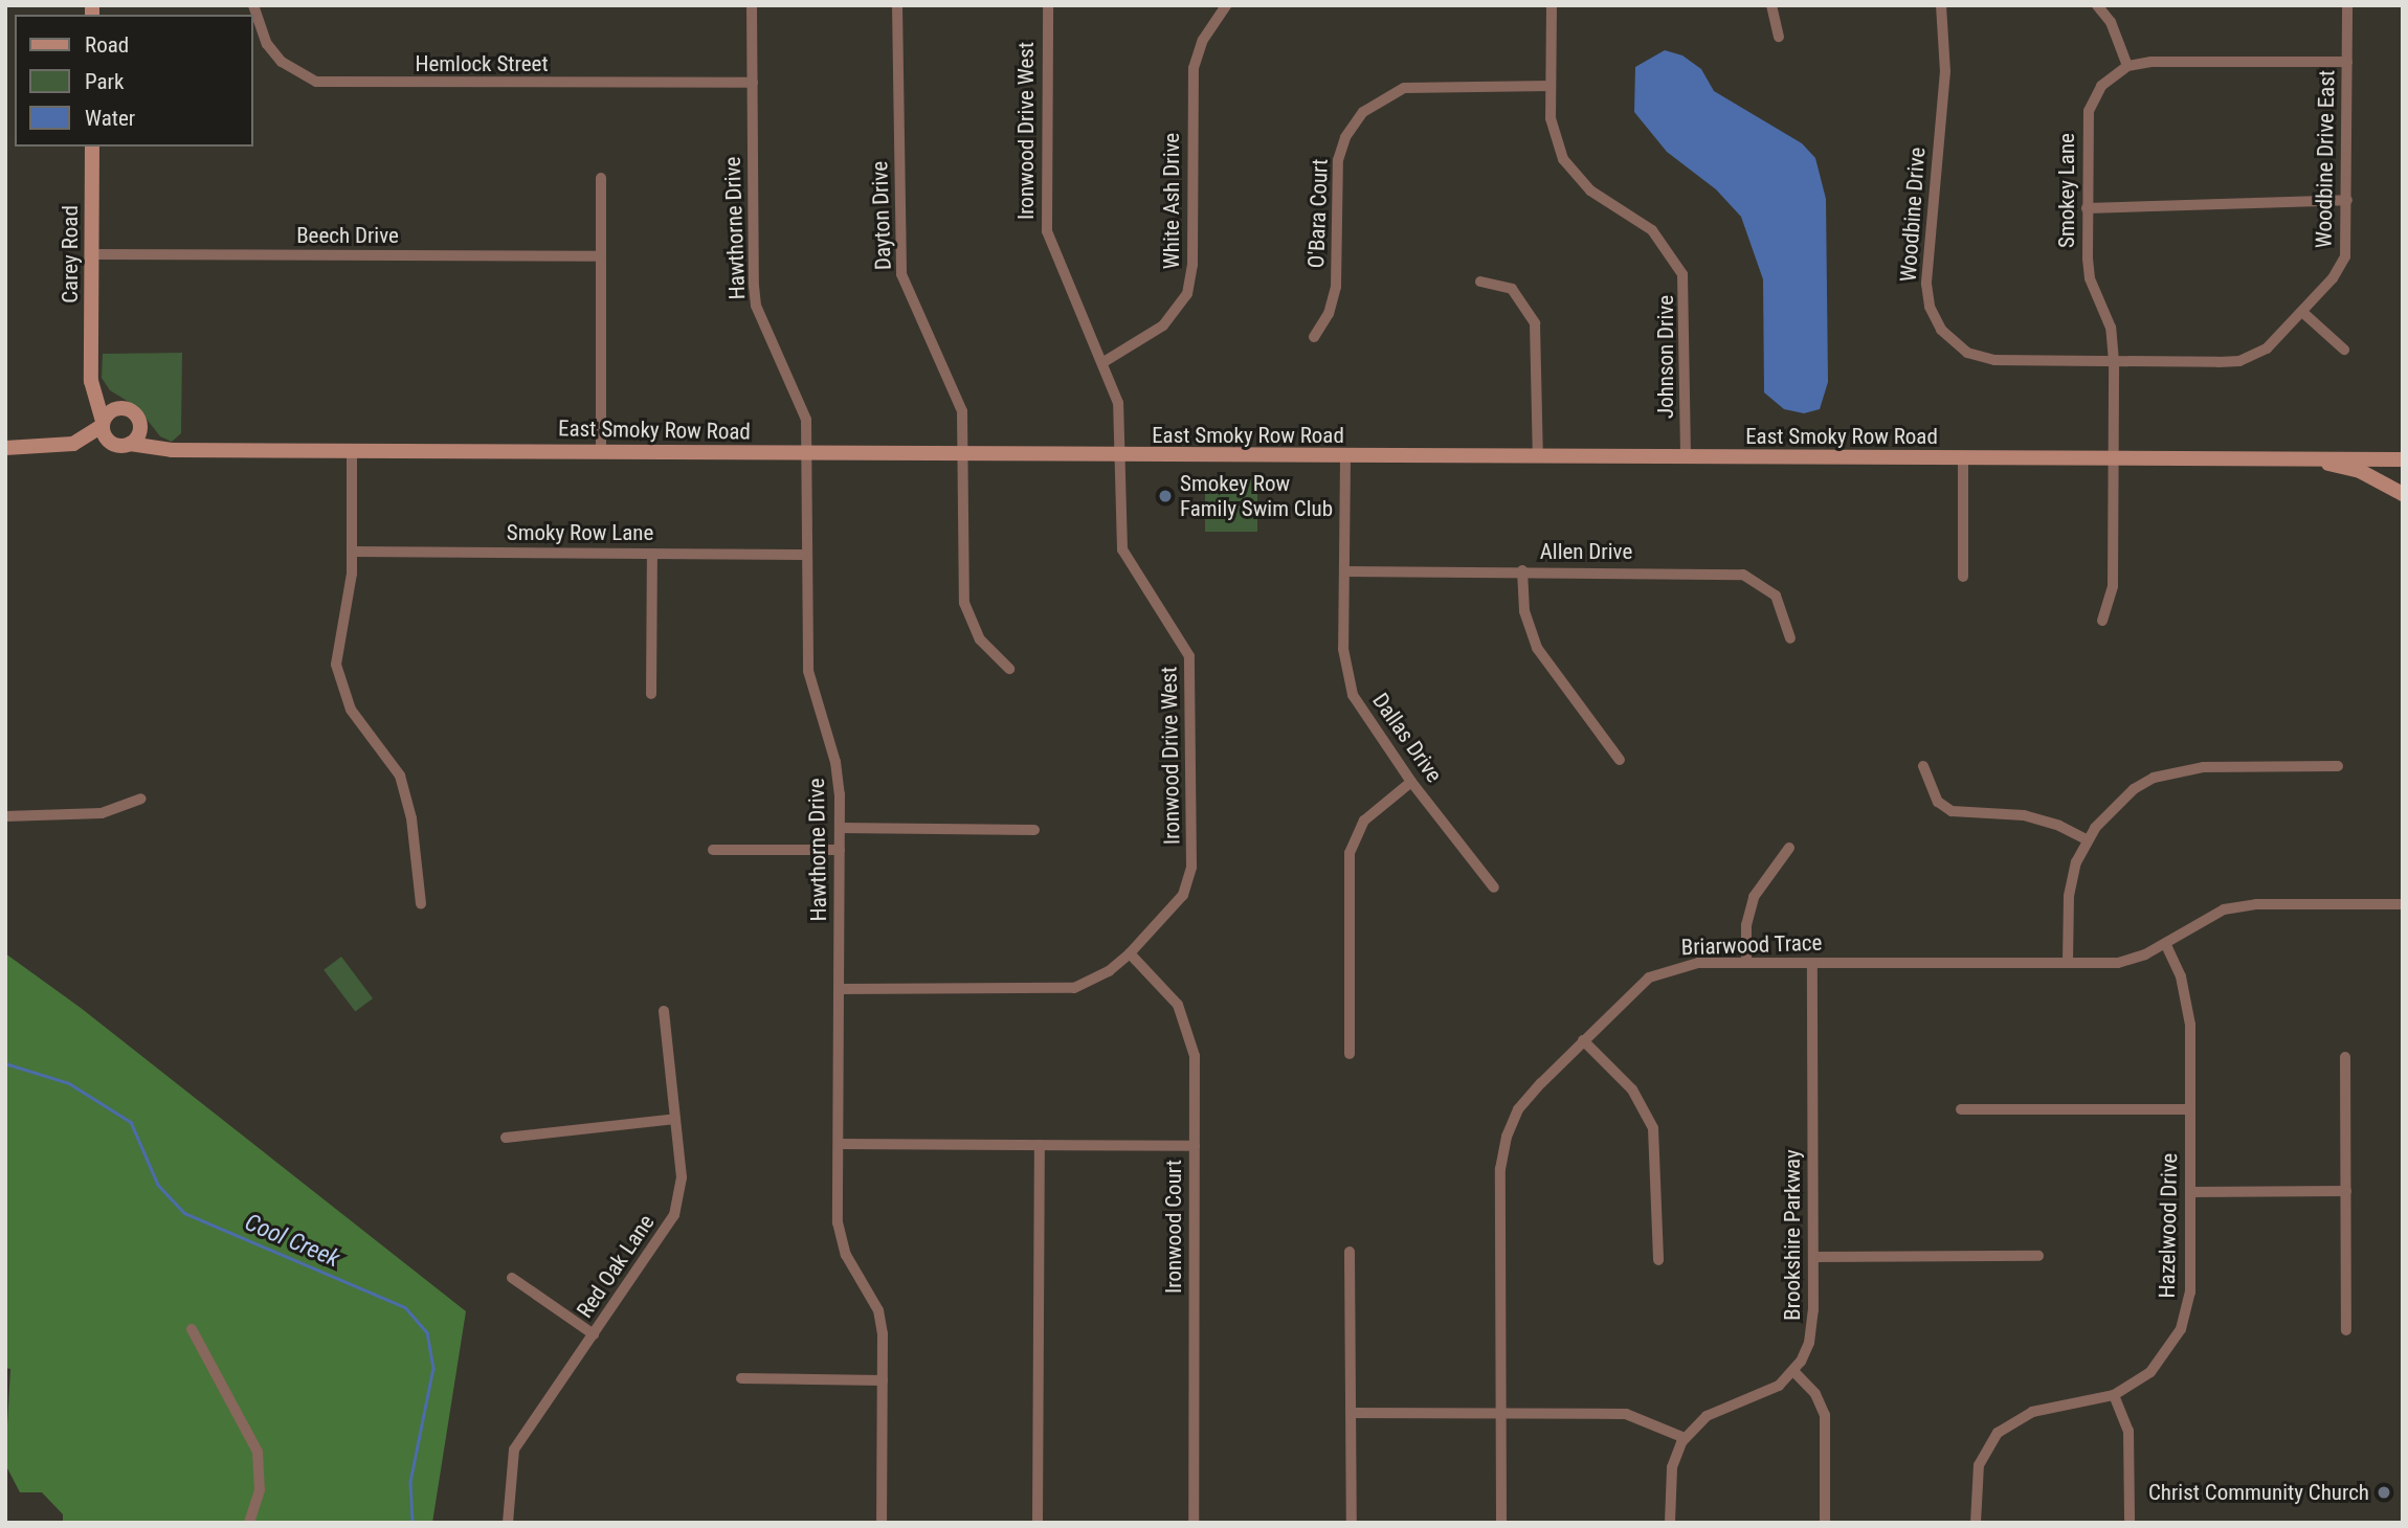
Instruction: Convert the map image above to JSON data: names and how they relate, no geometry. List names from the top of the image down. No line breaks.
{"streets":{"street":["Hemlock Street","Ironwood Drive West","Woodbine Drive East","Smokey Lane","White Ash Drive","O'Bara Court","Woodbine Drive","Dayton Drive","Hawthorne Drive","Beech Drive","Carey Road","Johnson Drive","East Smoky Row Road","Smoky Row Lane","Allen Drive","Dallas Drive","Briarwood Trace","Hazelwood Drive","Ironwood Court","Brookshire Parkway","Red Oak Lane"]},"crossings":[["Hemlock Street","Hawthorne Drive"],["Ironwood Drive West","White Ash Drive"],["Ironwood Drive West","Hawthorne Drive"],["Ironwood Drive West","East Smoky Row Road"],["Ironwood Drive West","Ironwood Court"],["Woodbine Drive East","Smokey Lane"],["Woodbine Drive East","Woodbine Drive"],["Smokey Lane","Woodbine Drive"],["Smokey Lane","East Smoky Row Road"],["O'Bara Court","Johnson Drive"],["Dayton Drive","East Smoky Row Road"],["Hawthorne Drive","East Smoky Row Road"],["Hawthorne Drive","Smoky Row Lane"],["Beech Drive","Carey Road"],["Carey Road","East Smoky Row Road"],["Johnson Drive","East Smoky Row Road"],["East Smoky Row Road","Dallas Drive"],["Allen Drive","Dallas Drive"],["Briarwood Trace","Hazelwood Drive"],["Briarwood Trace","Brookshire Parkway"]],"water":["Cool Creek"],"places":["Smokey Row Family Swim Club","Christ Community Church"],"legend":["Road","Park","Water"]}
